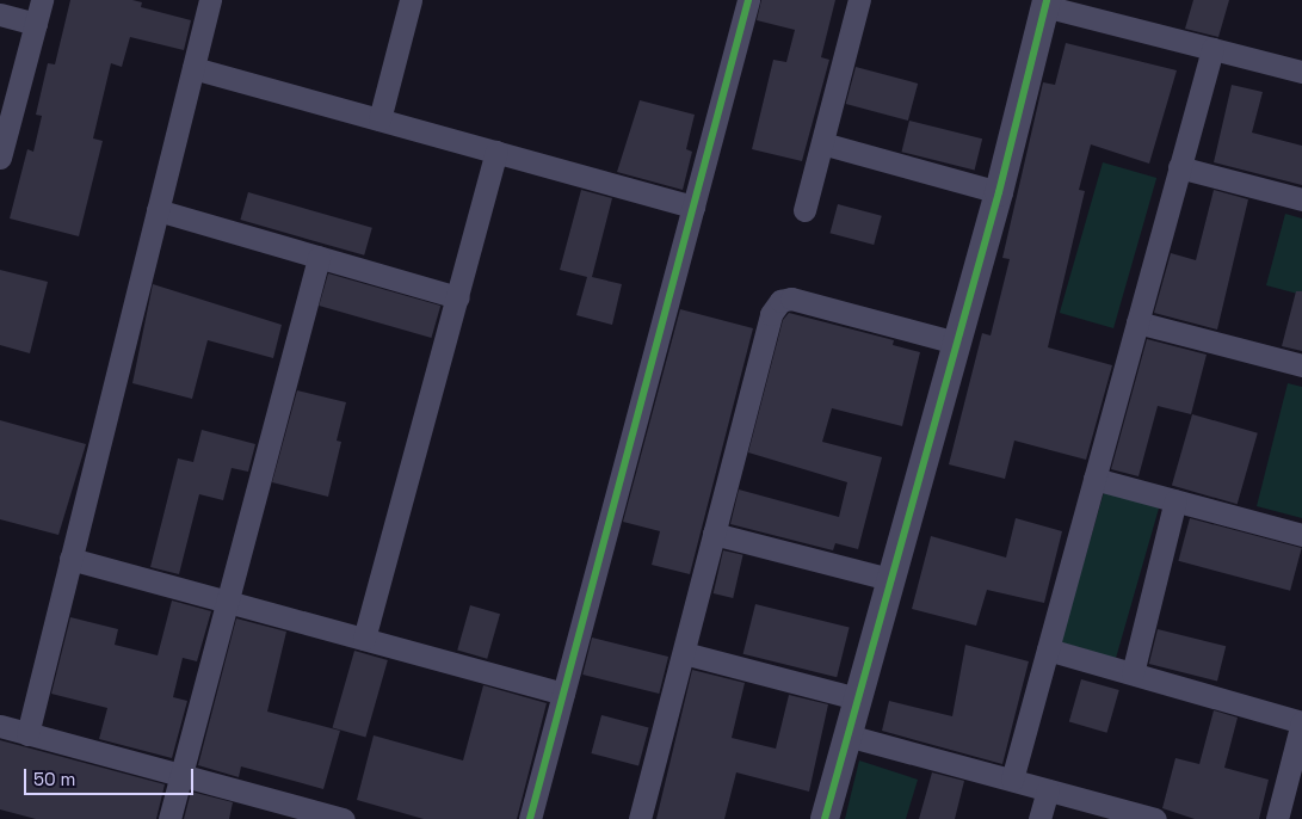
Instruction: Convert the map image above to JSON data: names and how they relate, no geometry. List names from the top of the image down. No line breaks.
{"scale_bar":"50 m"}
